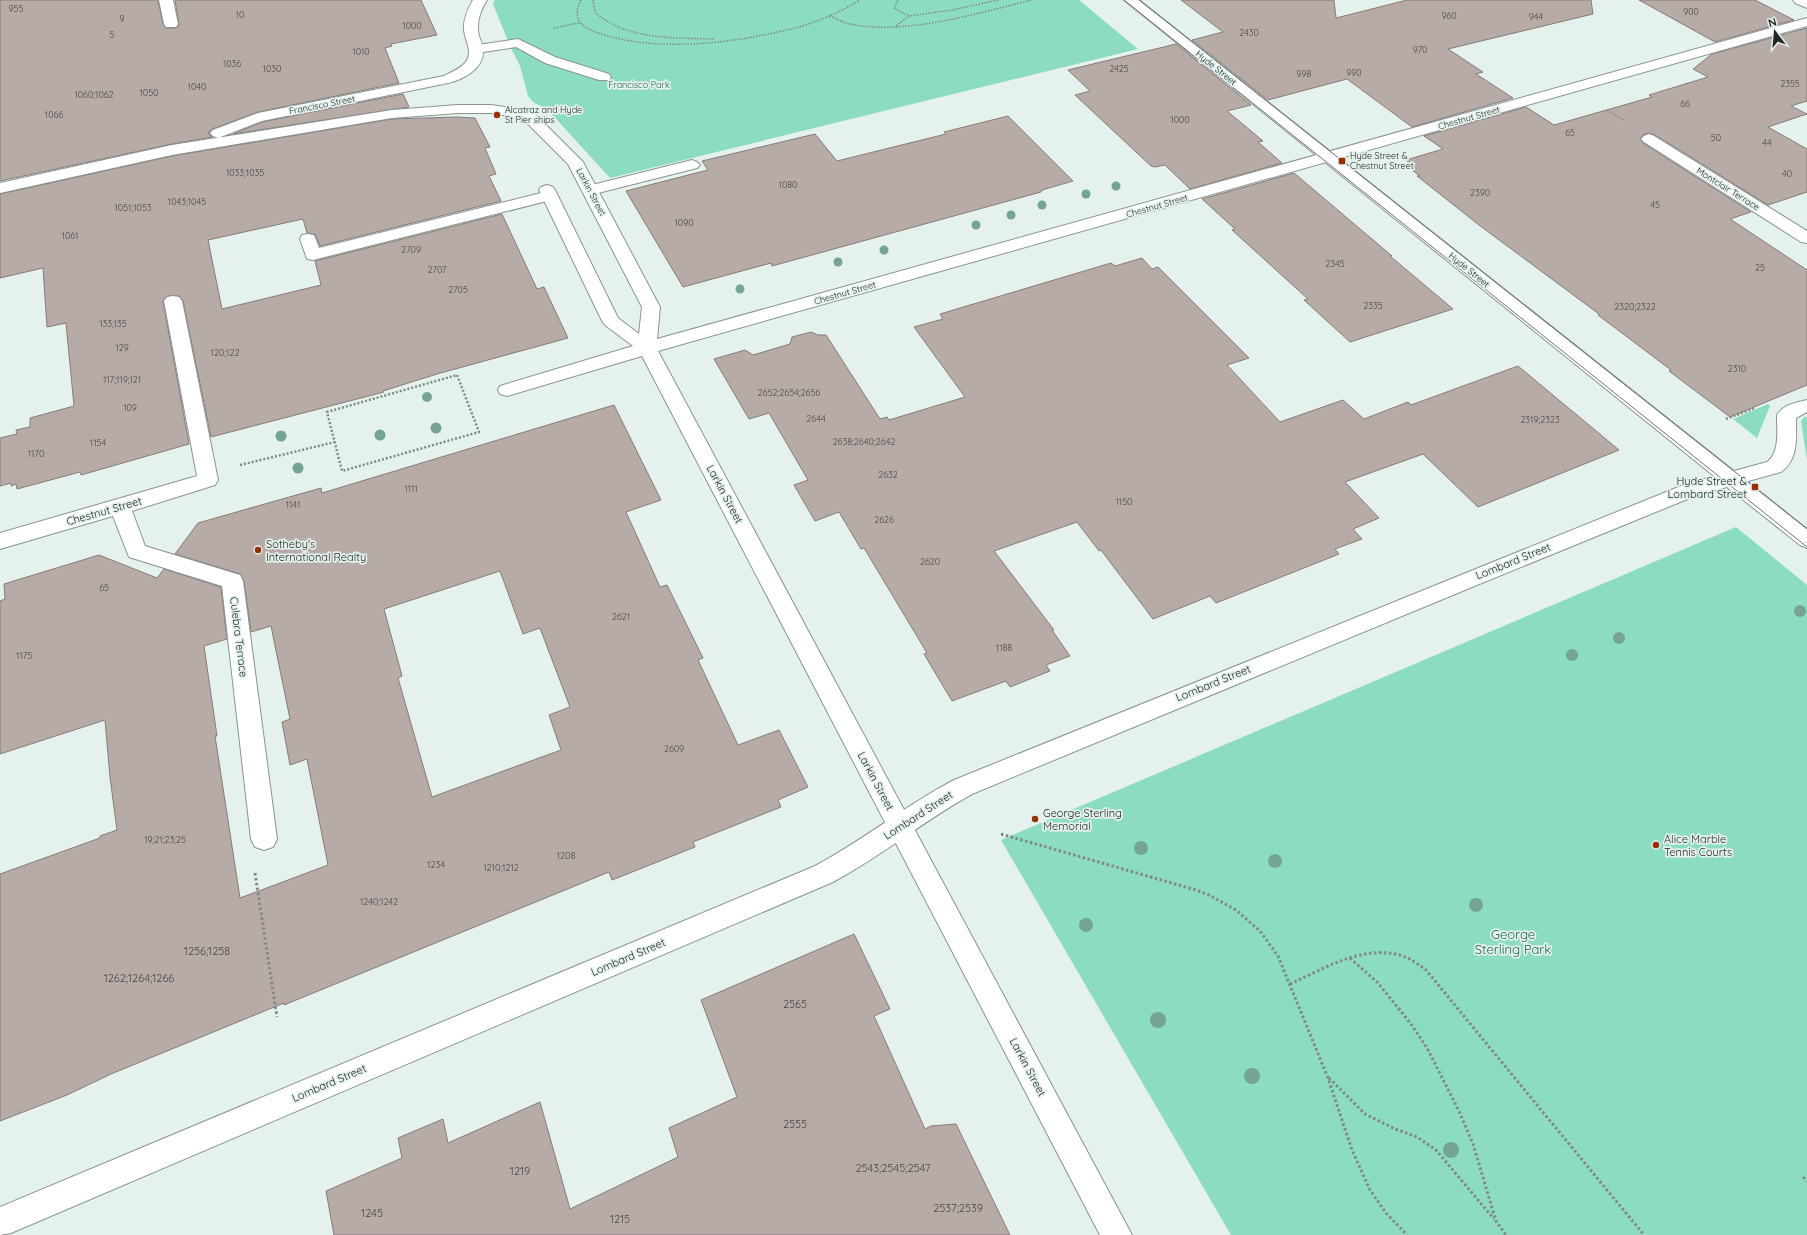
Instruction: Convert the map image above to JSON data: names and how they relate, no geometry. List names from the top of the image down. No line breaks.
{"streets":{"street":["Hyde Street","Francisco Street","Chestnut Street","Montclair Terrace","Larkin Street","Lombard Street","Culebra Terrace"]},"crossings":[["Hyde Street","Chestnut Street"],["Hyde Street","Lombard Street"],["Francisco Street","Larkin Street"],["Chestnut Street","Larkin Street"],["Chestnut Street","Culebra Terrace"],["Larkin Street","Lombard Street"]],"parks":["Francisco Park","George Sterling Park"],"places":{"other":["Alcatraz and Hyde St Pier ships","Sotheby's International Realty","George Sterling Memorial","Alice Marble Tennis Courts"],"transit":["Hyde Street & Chestnut Street","Hyde Street & Lombard Street"]},"house_numbers":["955","900","10","960","944","9","1000","2430","5","970","1010","1036","1030","2425","990","998","2355","1040","1050","1060;1062","66","1066","1000","65","50","44","1033;1035","40","1080","2390","1043;1045","45","1051;1053","1090","1061","2709","2345","25","2707","2705","2335","2320;2322","133;135","129","120;122","2310","117;119;121","2652;2654;2656","109","2644","2319;2323","2638;2640;2642","1154","1170","2632","1111","1150","1141","2626","2620","65","2621","1188","1175","2609","19;21;23;25","1208","1234","1210;1212","1240;1242","1256;1258","1262;1264;1266","2565","2555","2543;2545;2547","1219","2537;2539","1245","1215"],"north":"top"}
